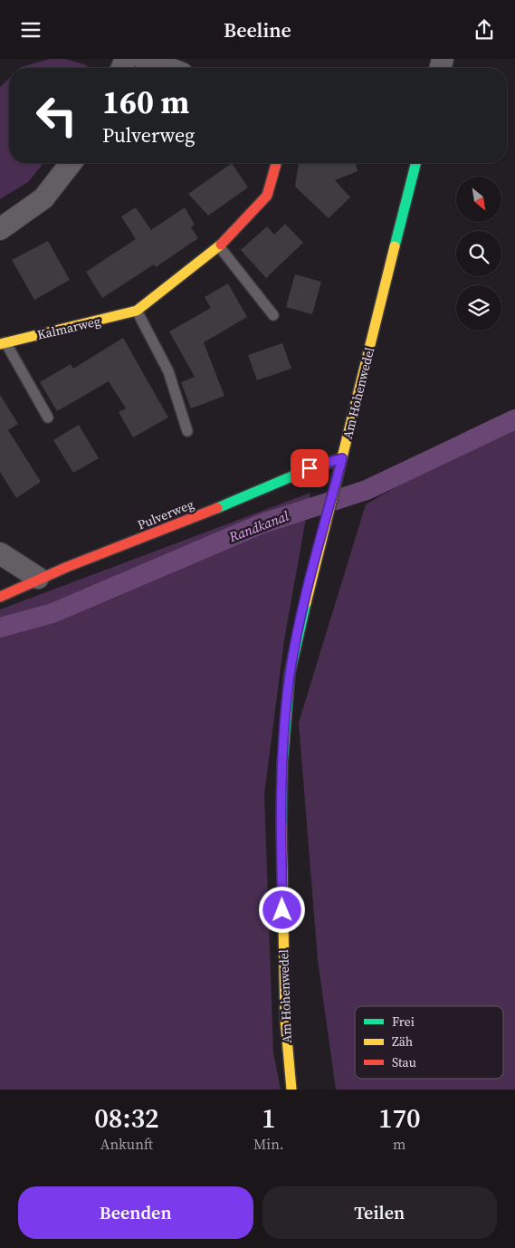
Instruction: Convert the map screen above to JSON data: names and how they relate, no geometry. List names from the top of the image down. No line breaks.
{"streets":{"street":["Kalmarweg","Am Hohenwedel","Pulverweg"]},"crossings":[["Am Hohenwedel","Pulverweg"]],"water":["Randkanal"],"legend":["Frei","Zäh","Stau"],"north":"bottom right","page":{"header":"Beeline","turn":["160 m","Pulverweg"],"eta":["08:32","Ankunft","1","Min.","170","m"],"buttons":["Beenden","Teilen"]}}
